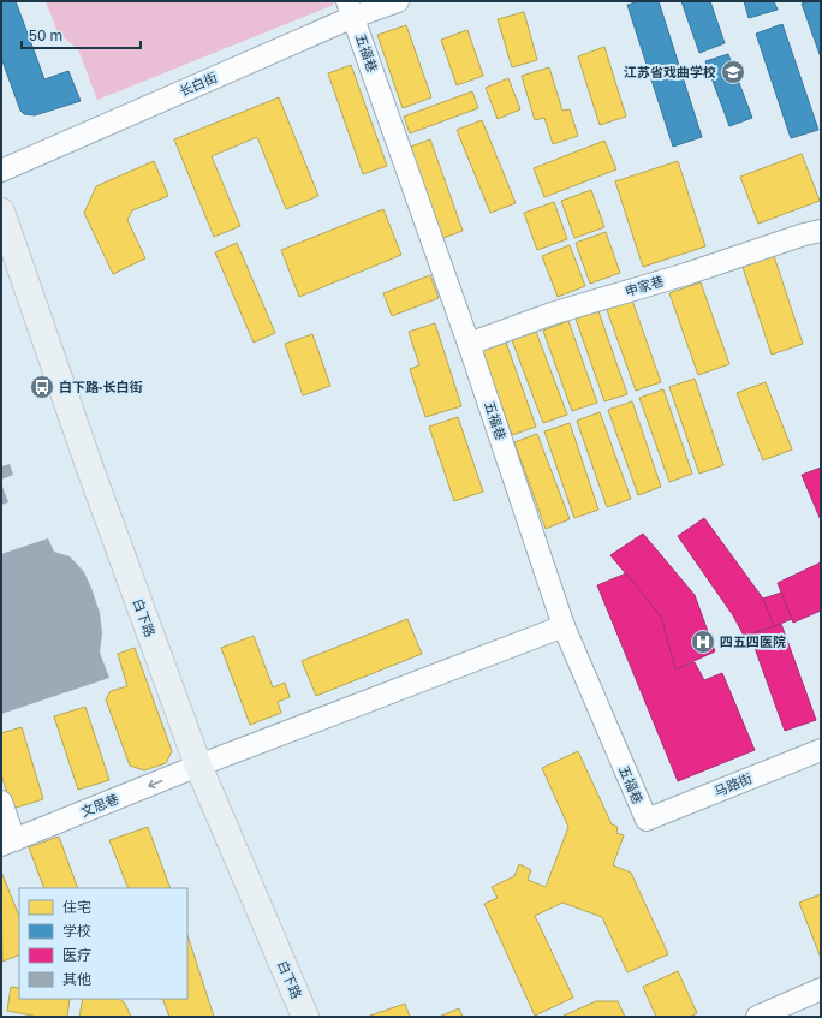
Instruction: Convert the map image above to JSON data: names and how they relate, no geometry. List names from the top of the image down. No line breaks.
{"streets":{"main road":["白下路"],"street":["五福巷","长白街","申家巷","马路街","文思巷"]},"crossings":[["五福巷","长白街"],["五福巷","申家巷"],["五福巷","马路街"],["五福巷","文思巷"],["白下路","文思巷"]],"places":{"school or university":["江苏省戏曲学校"],"bus stop":["白下路·长白街"],"hospital":["四五四医院"]},"legend":["住宅","学校","医疗","其他"],"scale_bar":"50 m"}
